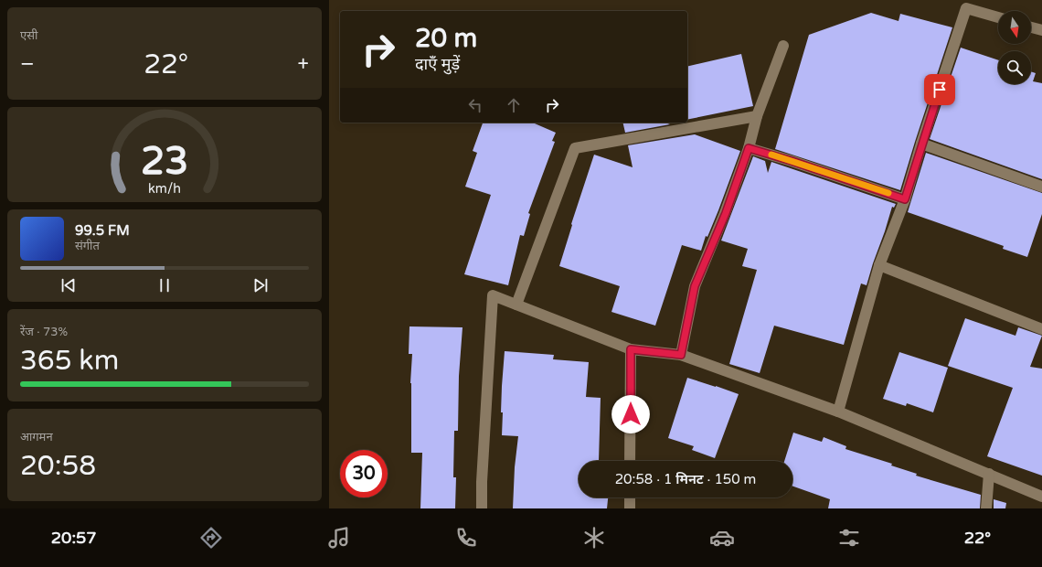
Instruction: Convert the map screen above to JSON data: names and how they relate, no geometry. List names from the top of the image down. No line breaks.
{"north":"bottom","page":{"tile":["एसी",["रेंज · 73%","365 km"],["आगमन","20:58"]],"turn":["20 m","दाएँ मुड़ें"],"heat":["−","22°","+"],"song":["99.5 FM","संगीत"],"limit":"30","trip":"20:58 · 1 मिनट · 150 m","tabs":["20:57","22°"],"gauge":["23","km/h"]}}
